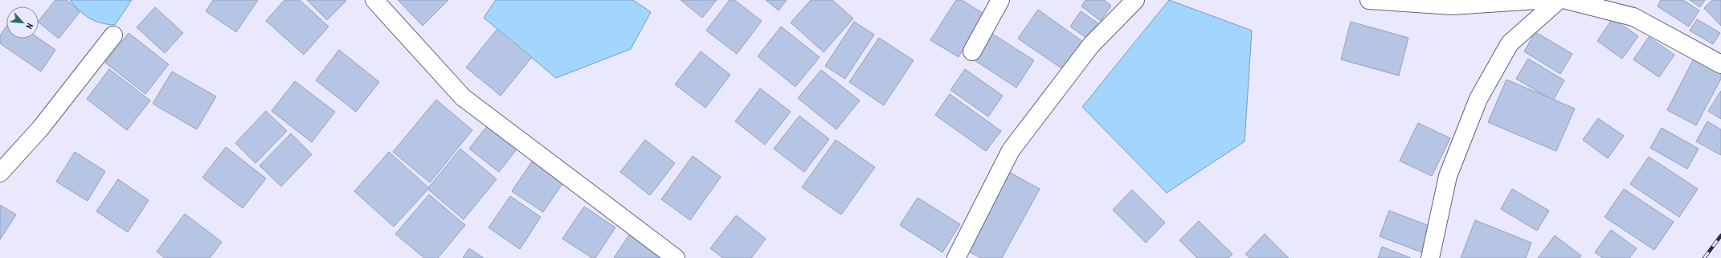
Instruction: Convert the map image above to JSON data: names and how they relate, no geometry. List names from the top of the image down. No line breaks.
{"north":"bottom right"}
